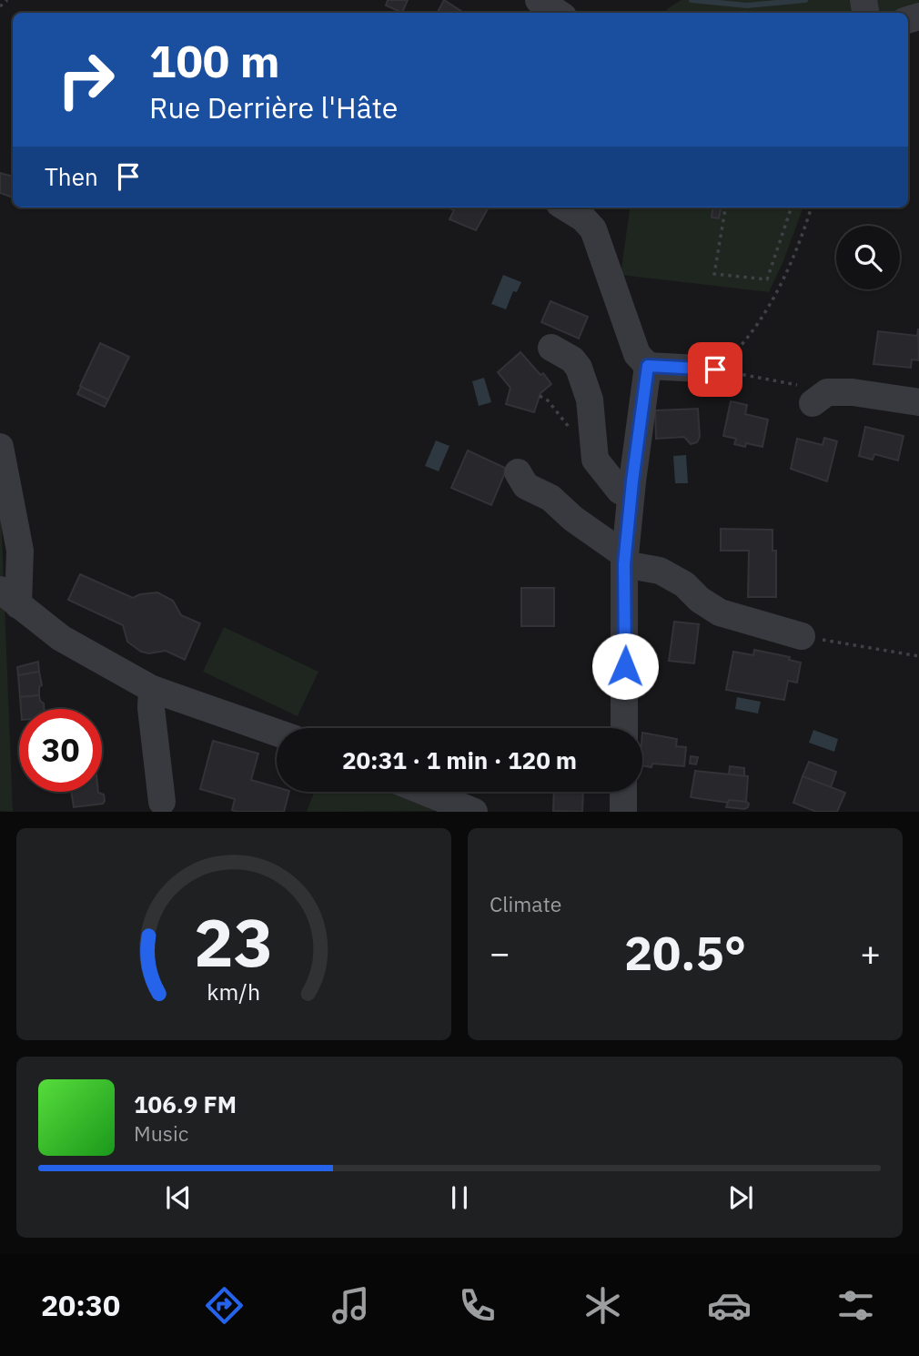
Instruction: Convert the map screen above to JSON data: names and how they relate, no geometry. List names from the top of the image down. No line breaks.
{"page":{"turn":["100 m","Rue Derrière l'Hâte"],"then":"Then","limit":"30","trip":"20:31 · 1 min · 120 m","tile":"Climate","heat":["−","20.5°","+"],"song":["106.9 FM","Music"],"tabs":"20:30","gauge":["23","km/h"]}}
